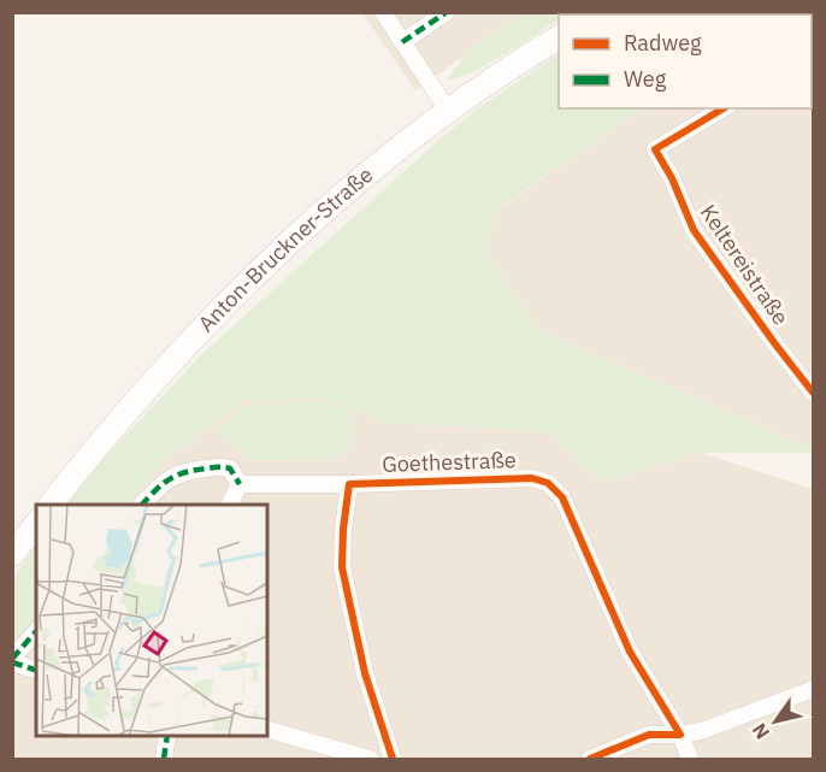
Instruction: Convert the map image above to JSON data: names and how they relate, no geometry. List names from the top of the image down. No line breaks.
{"streets":{"main road":["Anton-Bruckner-Straße"],"street":["Keltereistraße","Goethestraße"]},"legend":["Radweg","Weg"],"north":"bottom left"}
